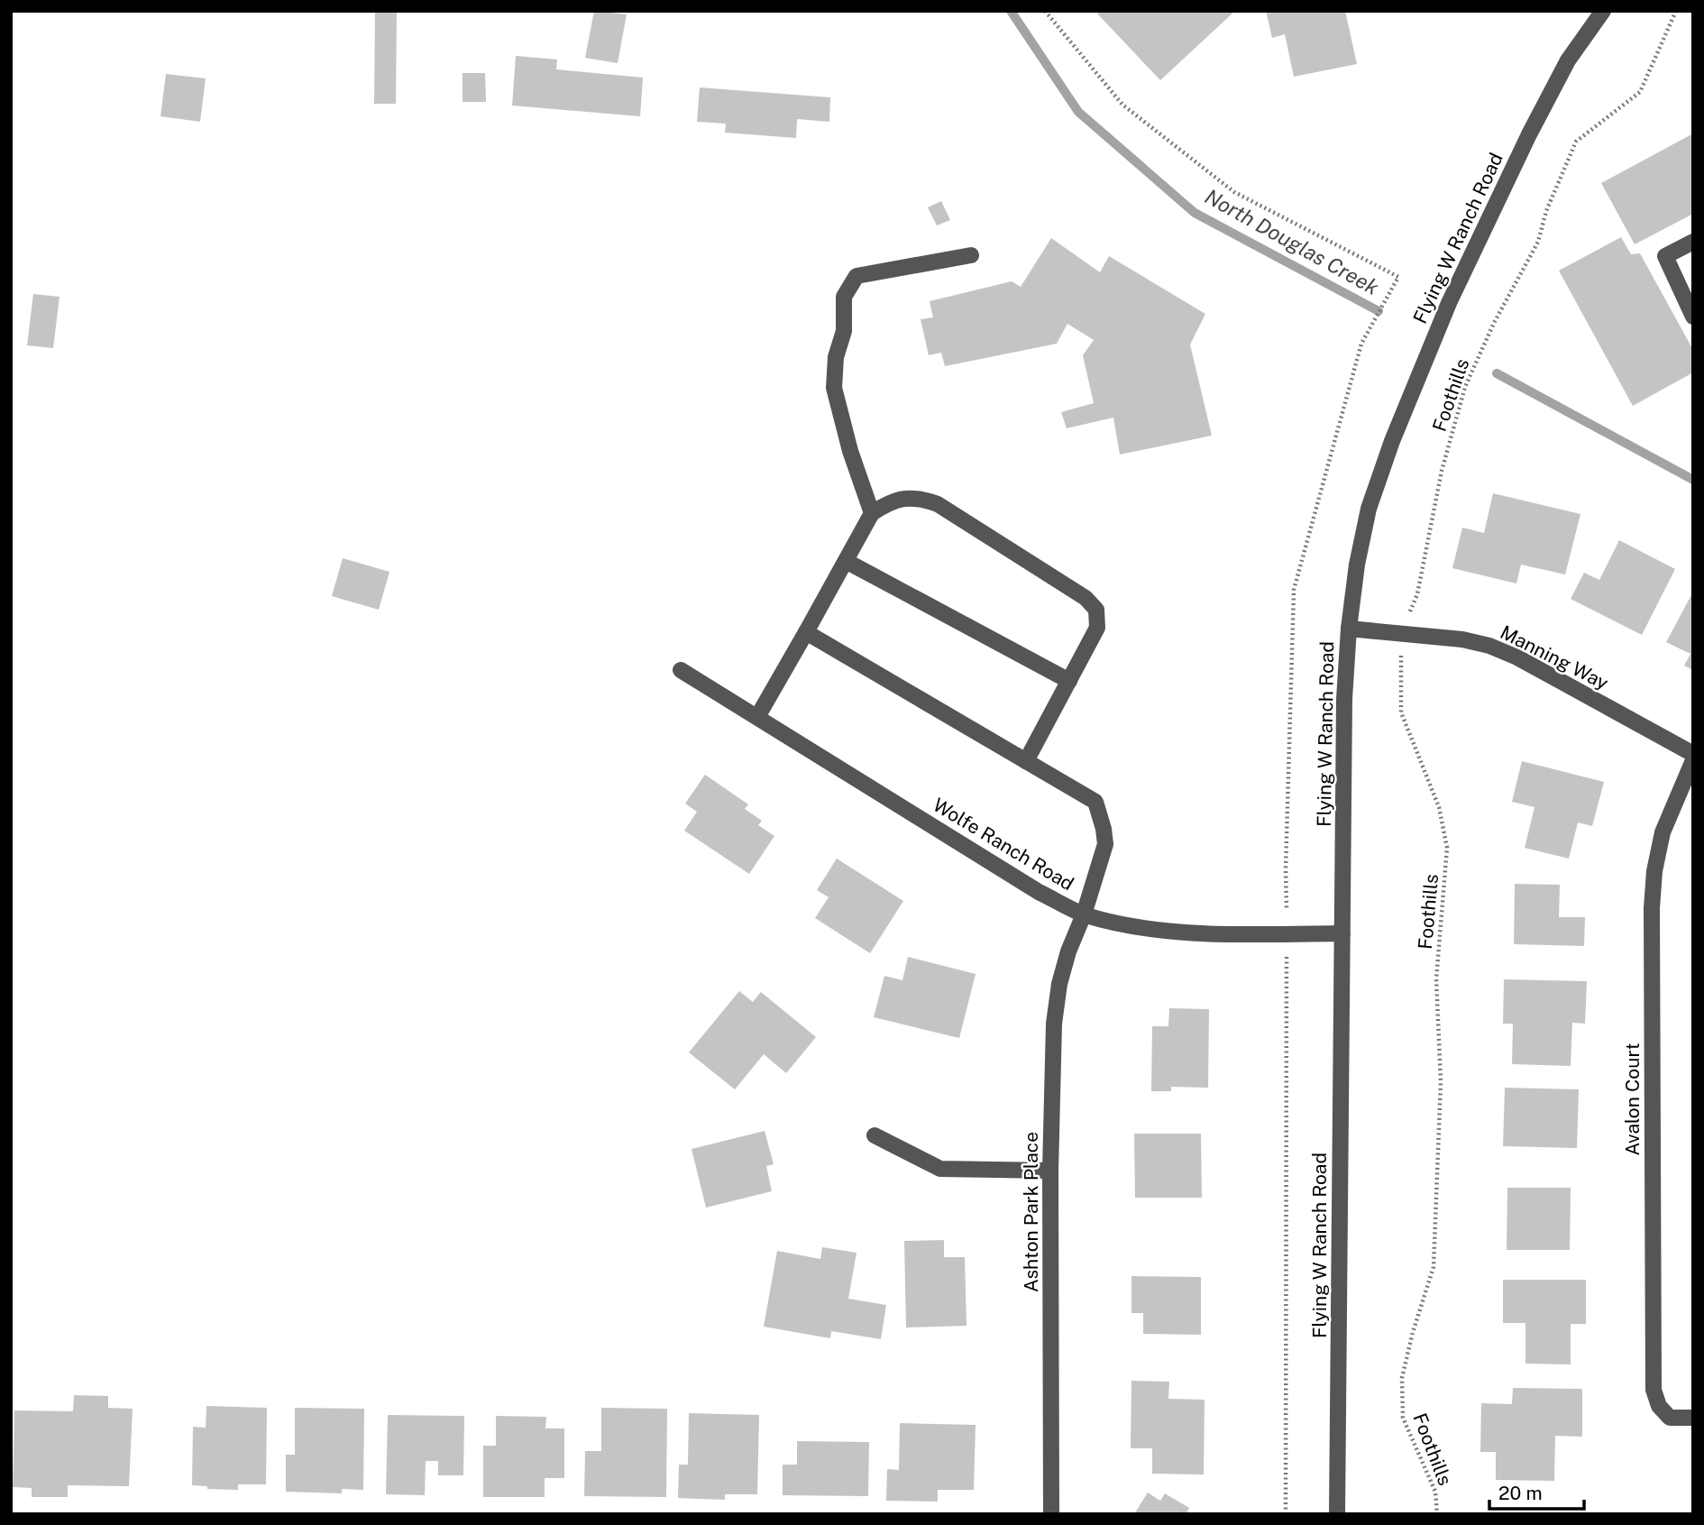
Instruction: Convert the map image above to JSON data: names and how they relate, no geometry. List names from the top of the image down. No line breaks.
{"streets":{"street":["Flying W Ranch Road","Manning Way","Wolfe Ranch Road","Avalon Court","Ashton Park Place"],"path":["Foothills"]},"crossings":[["Flying W Ranch Road","Manning Way"],["Flying W Ranch Road","Wolfe Ranch Road"],["Foothills","Manning Way"],["Wolfe Ranch Road","Ashton Park Place"]],"water":["North Douglas Creek"],"scale_bar":"20 m"}
